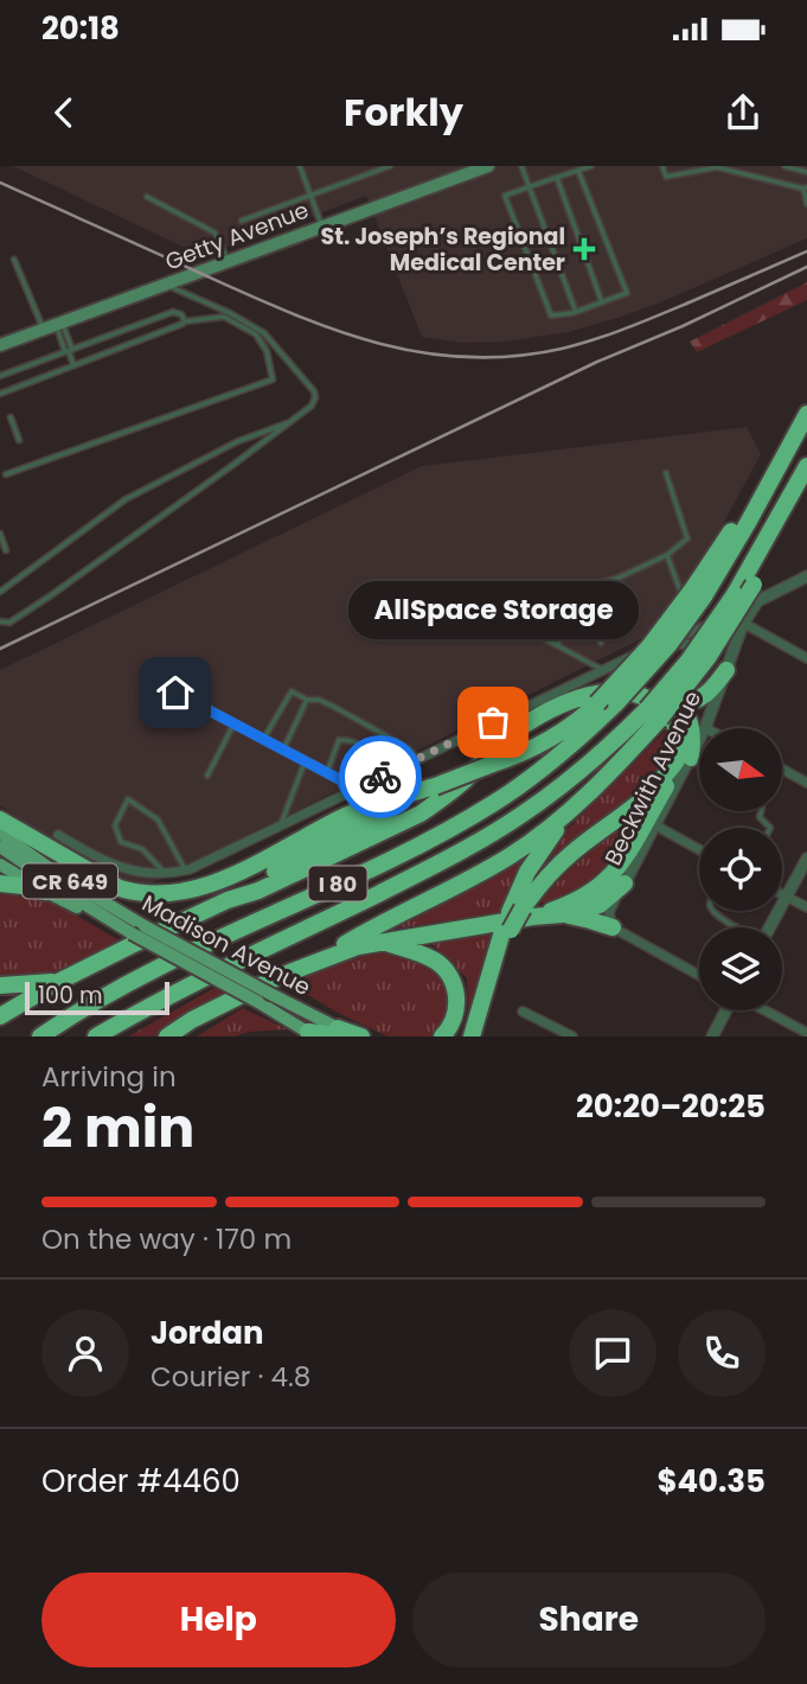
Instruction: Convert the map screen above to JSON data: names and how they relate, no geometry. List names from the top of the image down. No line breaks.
{"streets":{"highway":["I 80"],"main road":["Getty Avenue","CR 649","Madison Avenue"],"street":["Beckwith Avenue"]},"places":{"health":["St. Joseph’s Regional Medical Center"],"other":["AllSpace Storage"]},"scale_bar":"100 m","north":"right","page":{"status":"20:18","header":"Forkly","bubble":"AllSpace Storage","scale":"100 m","heading":["2 min","Arriving in","20:20–20:25"],"panel":["Jordan","Courier · 4.8","Order #4460","$40.35"],"bar":"On the way · 170 m","buttons":["Help","Share"]}}
